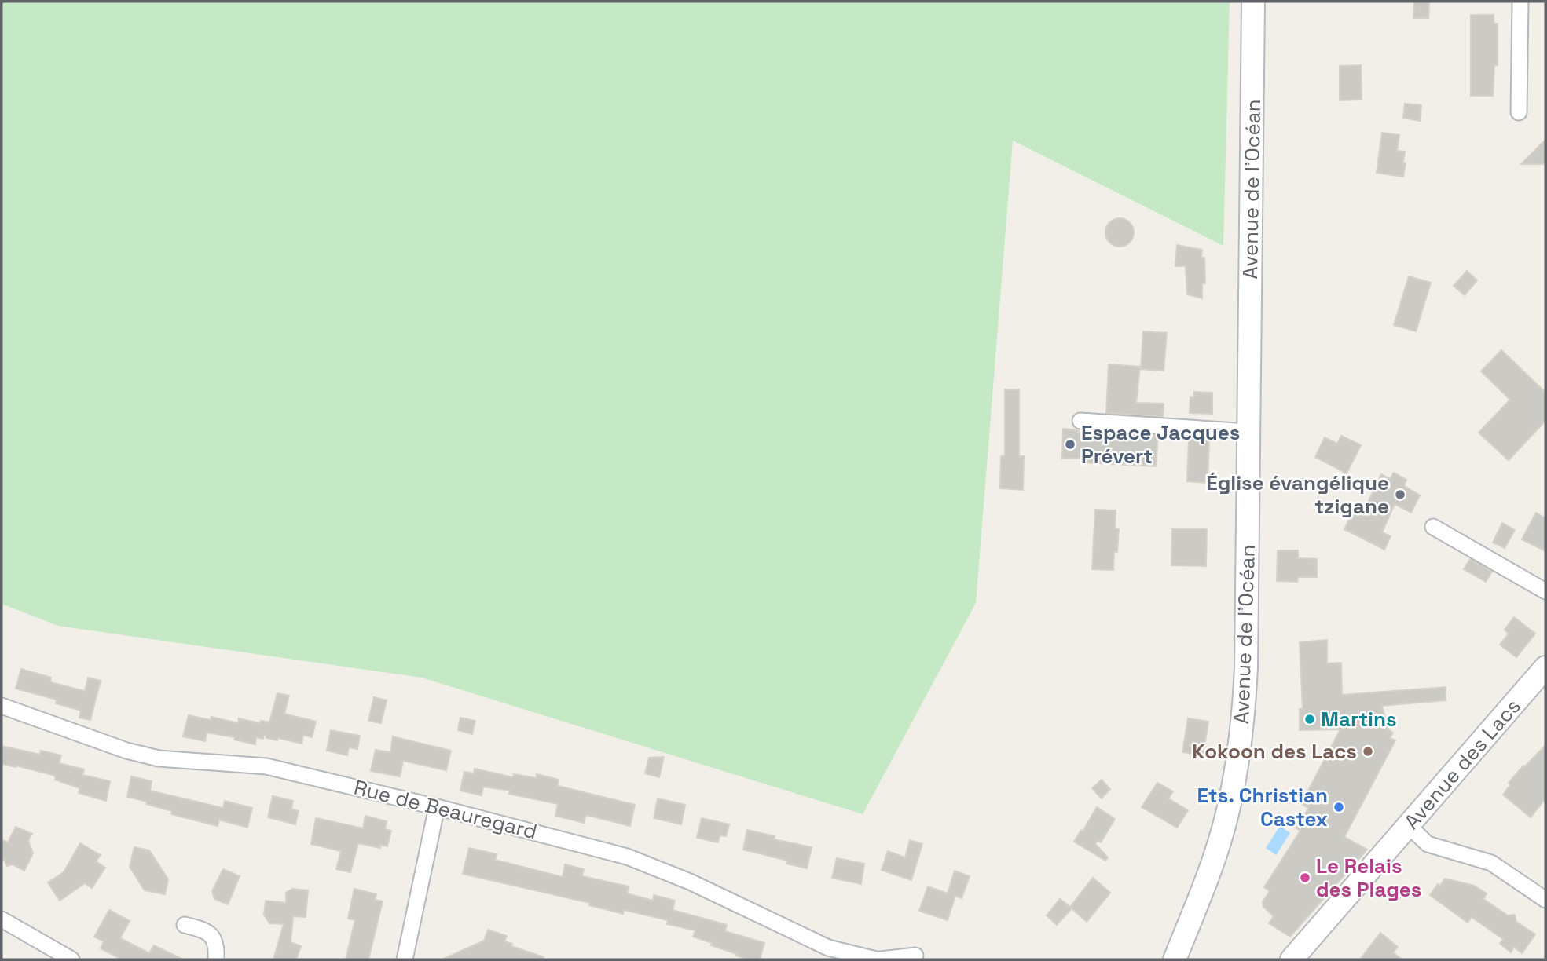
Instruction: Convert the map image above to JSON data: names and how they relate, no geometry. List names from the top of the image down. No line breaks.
{"streets":{"main road":["Avenue de l'Océan","Avenue des Lacs"],"street":["Rue de Beauregard"]},"places":["Espace Jacques Prévert","Église évangélique tzigane","Martins","Kokoon des Lacs","Ets. Christian Castex","Le Relais des Plages"]}
